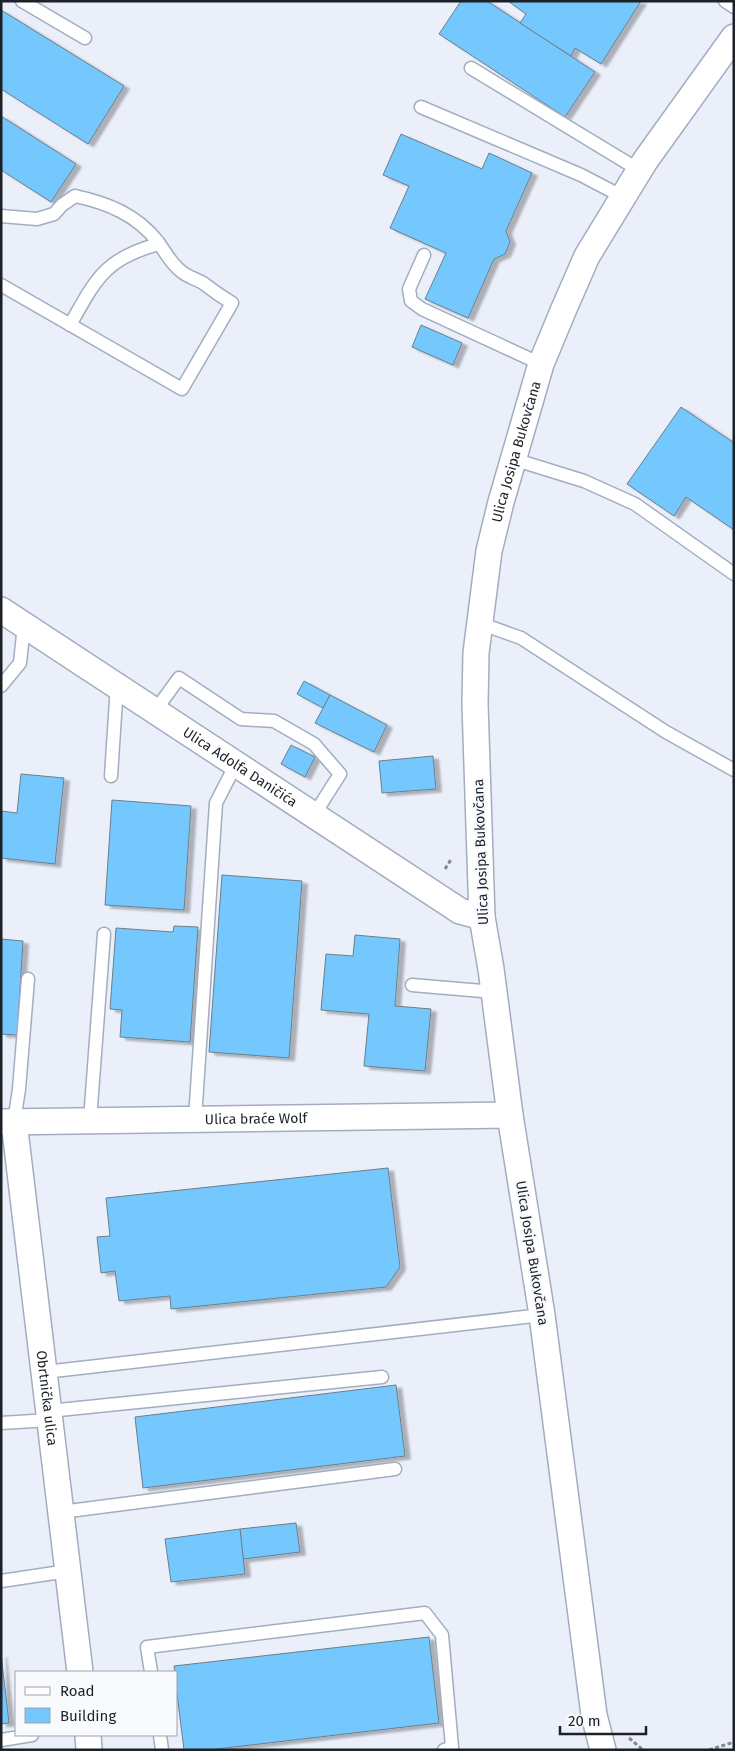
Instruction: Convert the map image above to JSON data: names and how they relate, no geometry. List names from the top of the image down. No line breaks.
{"streets":{"street":["Ulica Josipa Bukovčana","Ulica Adolfa Daničića","Ulica braće Wolf","Obrtnička ulica"]},"crossings":[["Ulica Josipa Bukovčana","Ulica Adolfa Daničića"],["Ulica Josipa Bukovčana","Ulica braće Wolf"],["Ulica braće Wolf","Obrtnička ulica"]],"legend":["Road","Building"],"scale_bar":"20 m"}
